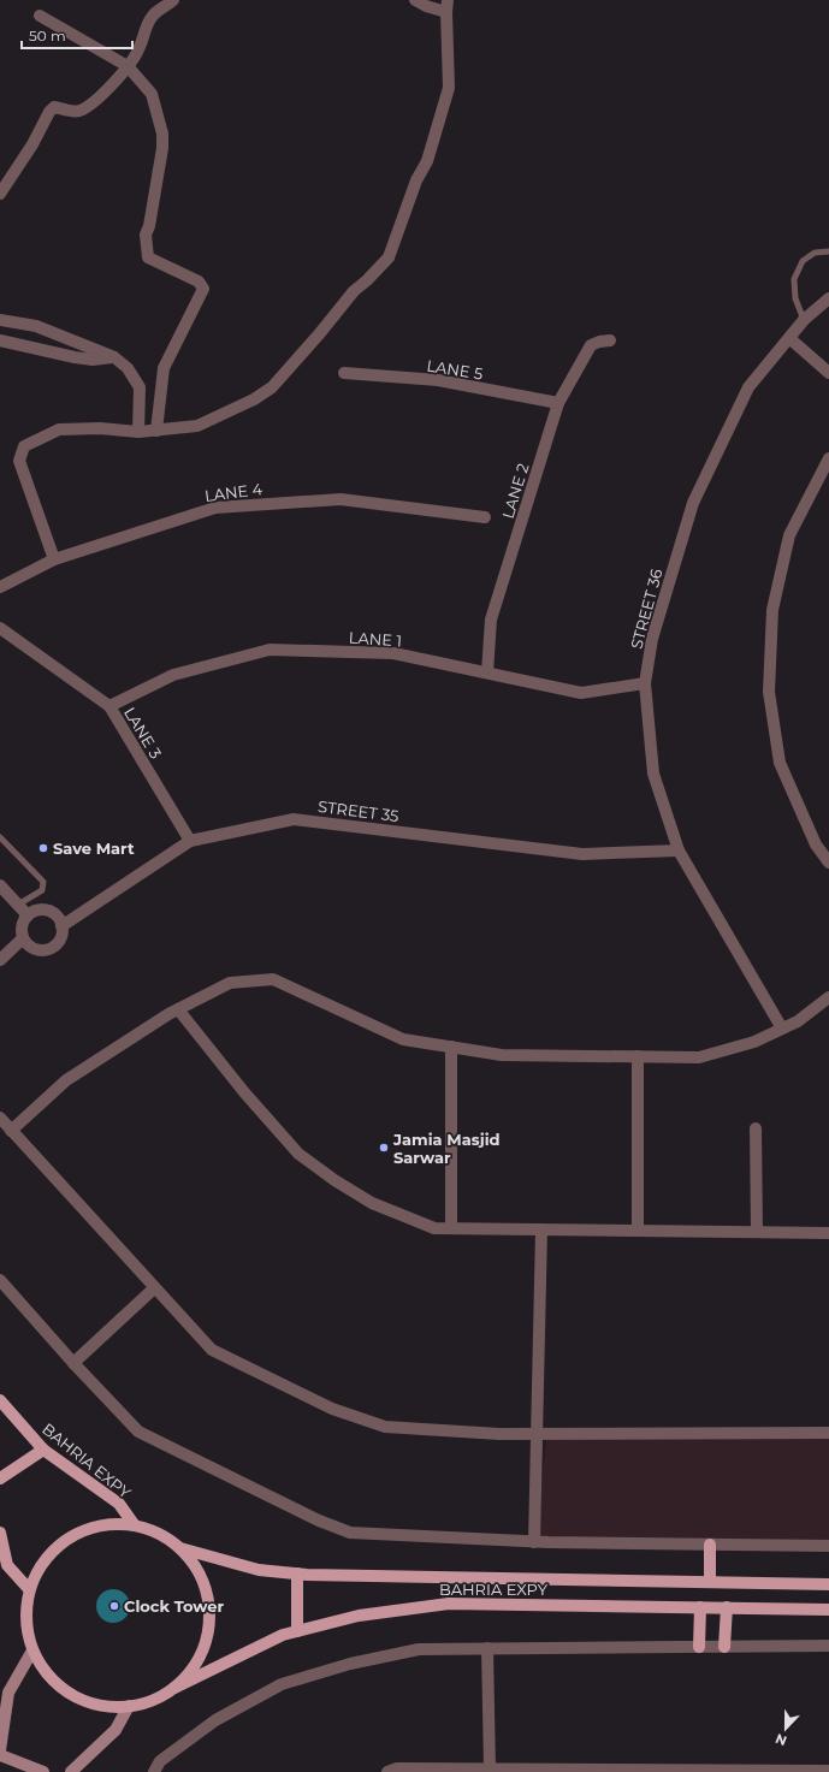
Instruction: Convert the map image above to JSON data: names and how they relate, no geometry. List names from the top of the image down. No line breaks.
{"streets":{"main road":["BAHRIA EXPY"],"street":["LANE 5","LANE 2","LANE 4","STREET 36","LANE 1","LANE 3","STREET 35"]},"crossings":[["LANE 5","LANE 2"],["LANE 2","LANE 1"],["STREET 36","LANE 1"],["STREET 36","STREET 35"],["LANE 1","LANE 3"],["LANE 3","STREET 35"]],"places":["Save Mart","Jamia Masjid Sarwar","Clock Tower"],"scale_bar":"50 m","north":"bottom"}
